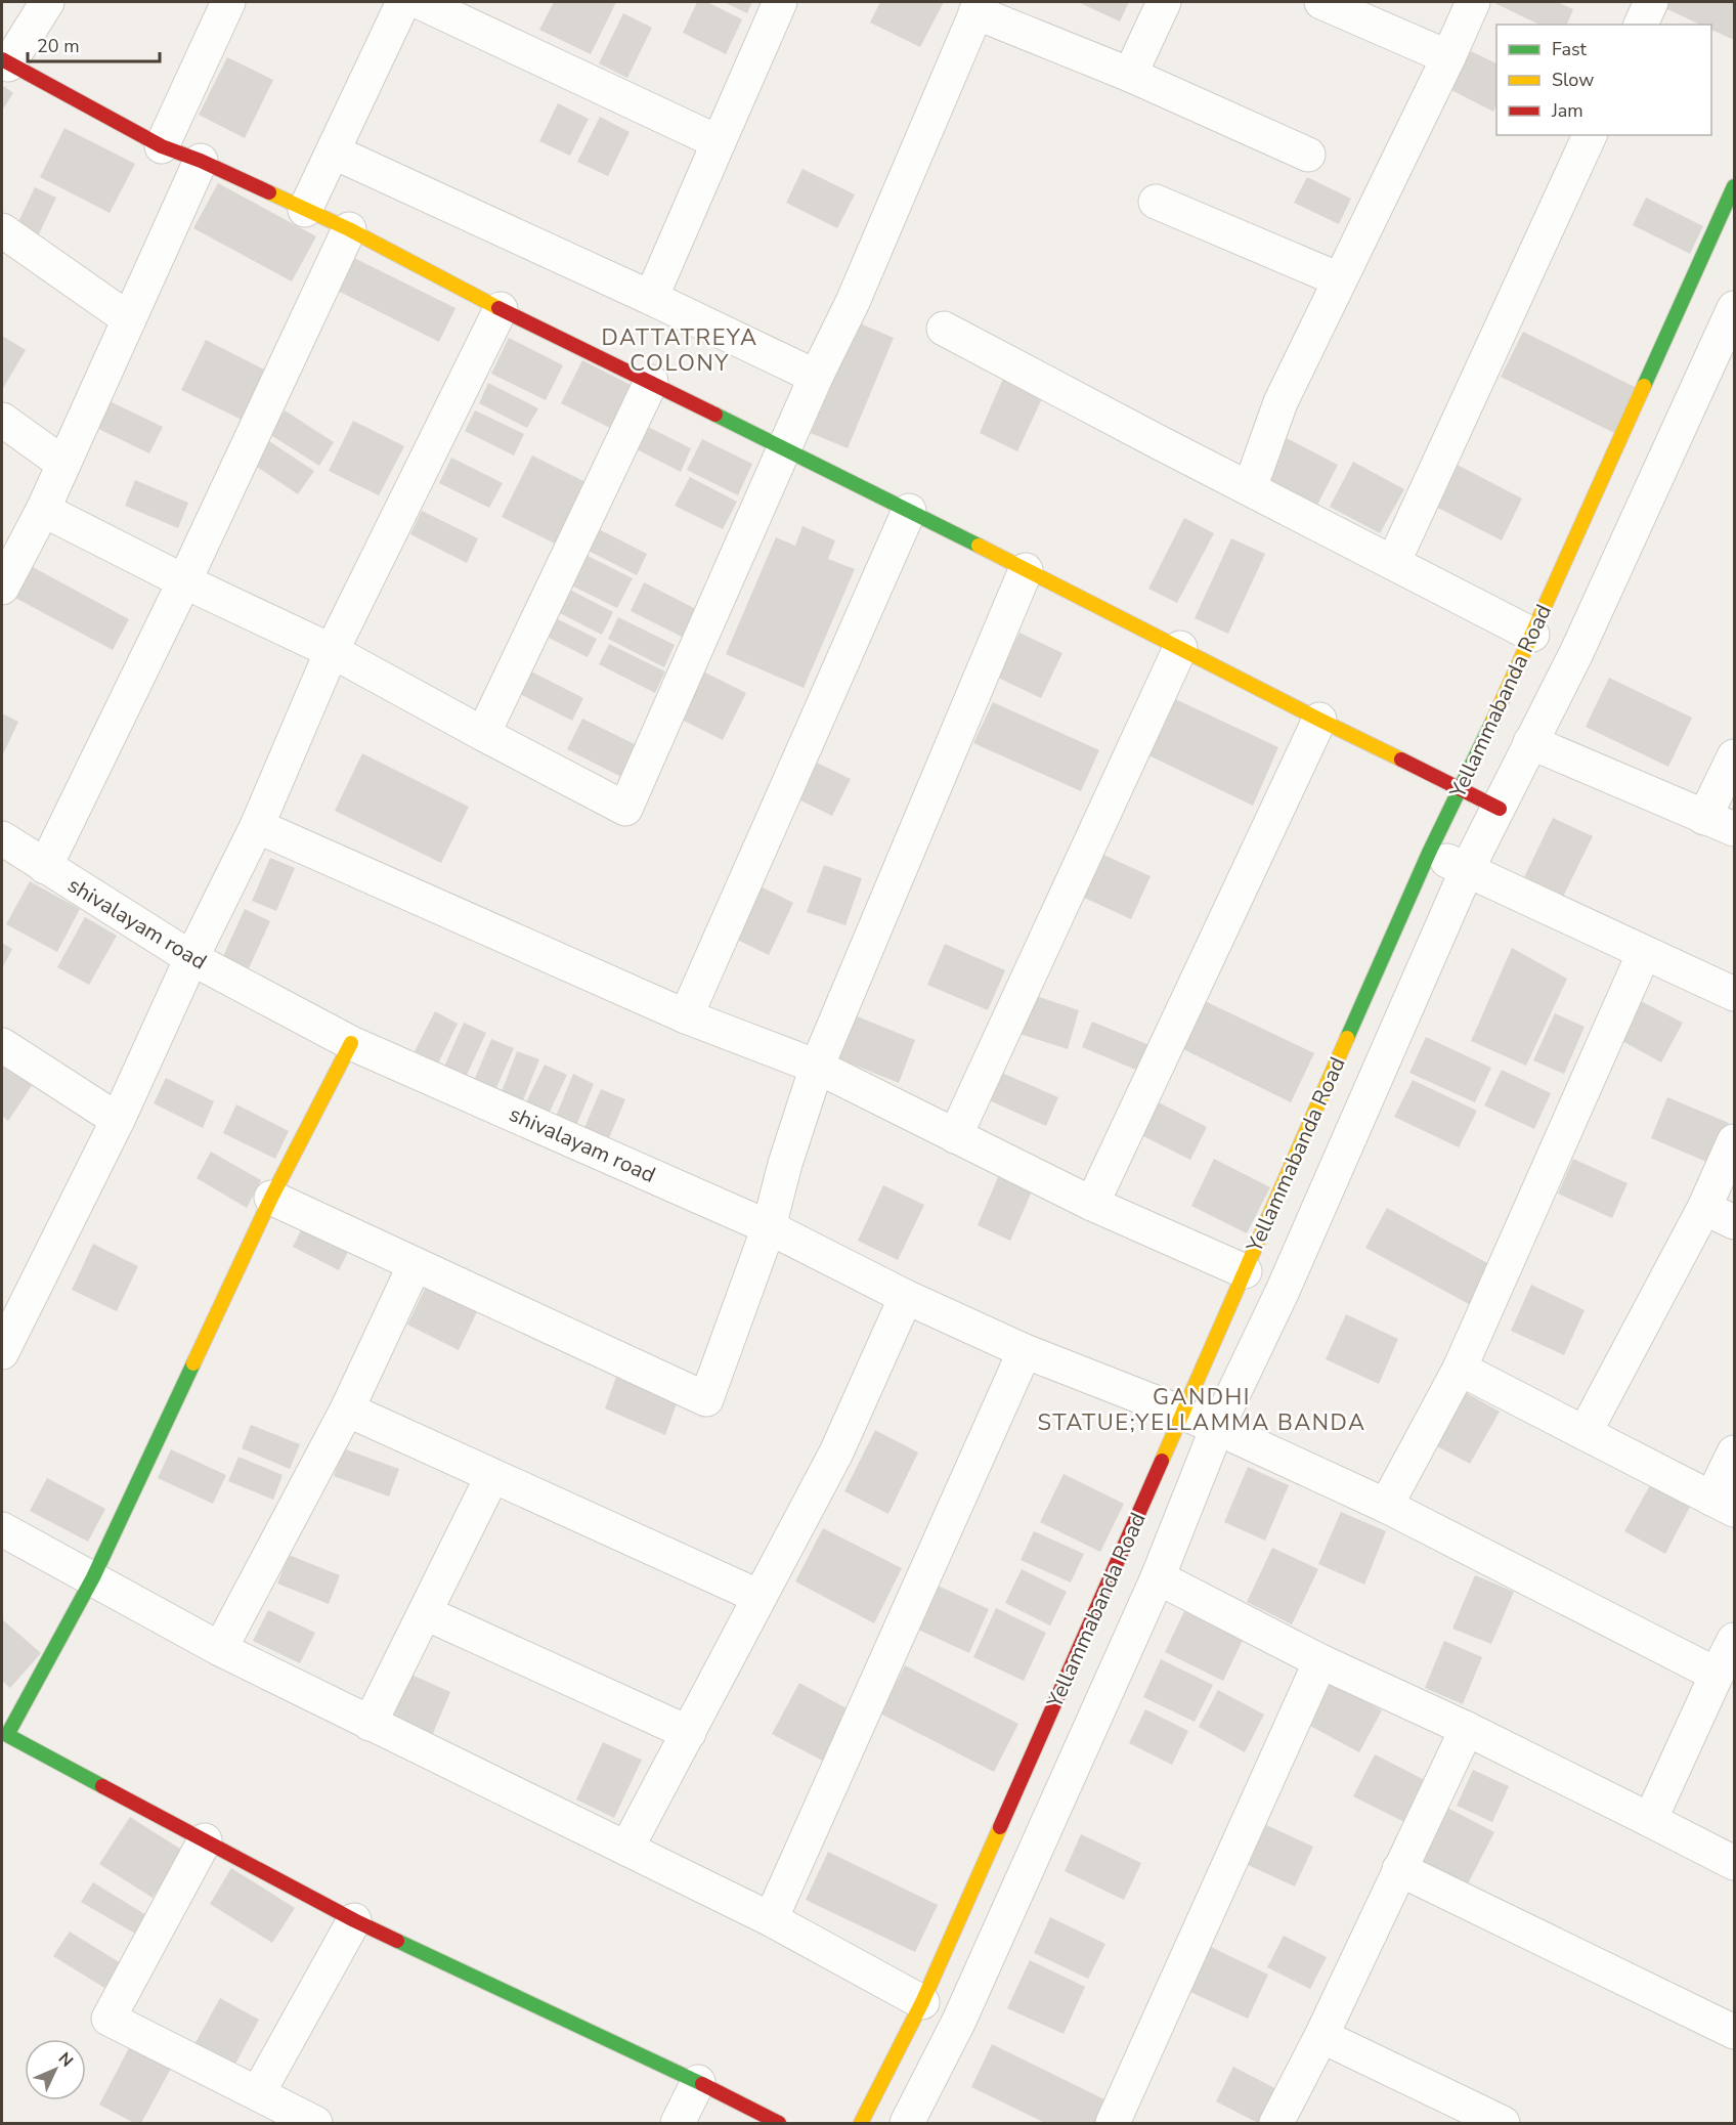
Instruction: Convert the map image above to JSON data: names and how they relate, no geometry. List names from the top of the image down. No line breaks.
{"streets":{"street":["Yellammabanda Road","shivalayam road"]},"crossings":[["Yellammabanda Road","shivalayam road"]],"districts":["DATTATREYA COLONY","GANDHI STATUE;YELLAMMA BANDA"],"legend":["Fast","Slow","Jam"],"scale_bar":"20 m","north":"top right"}
